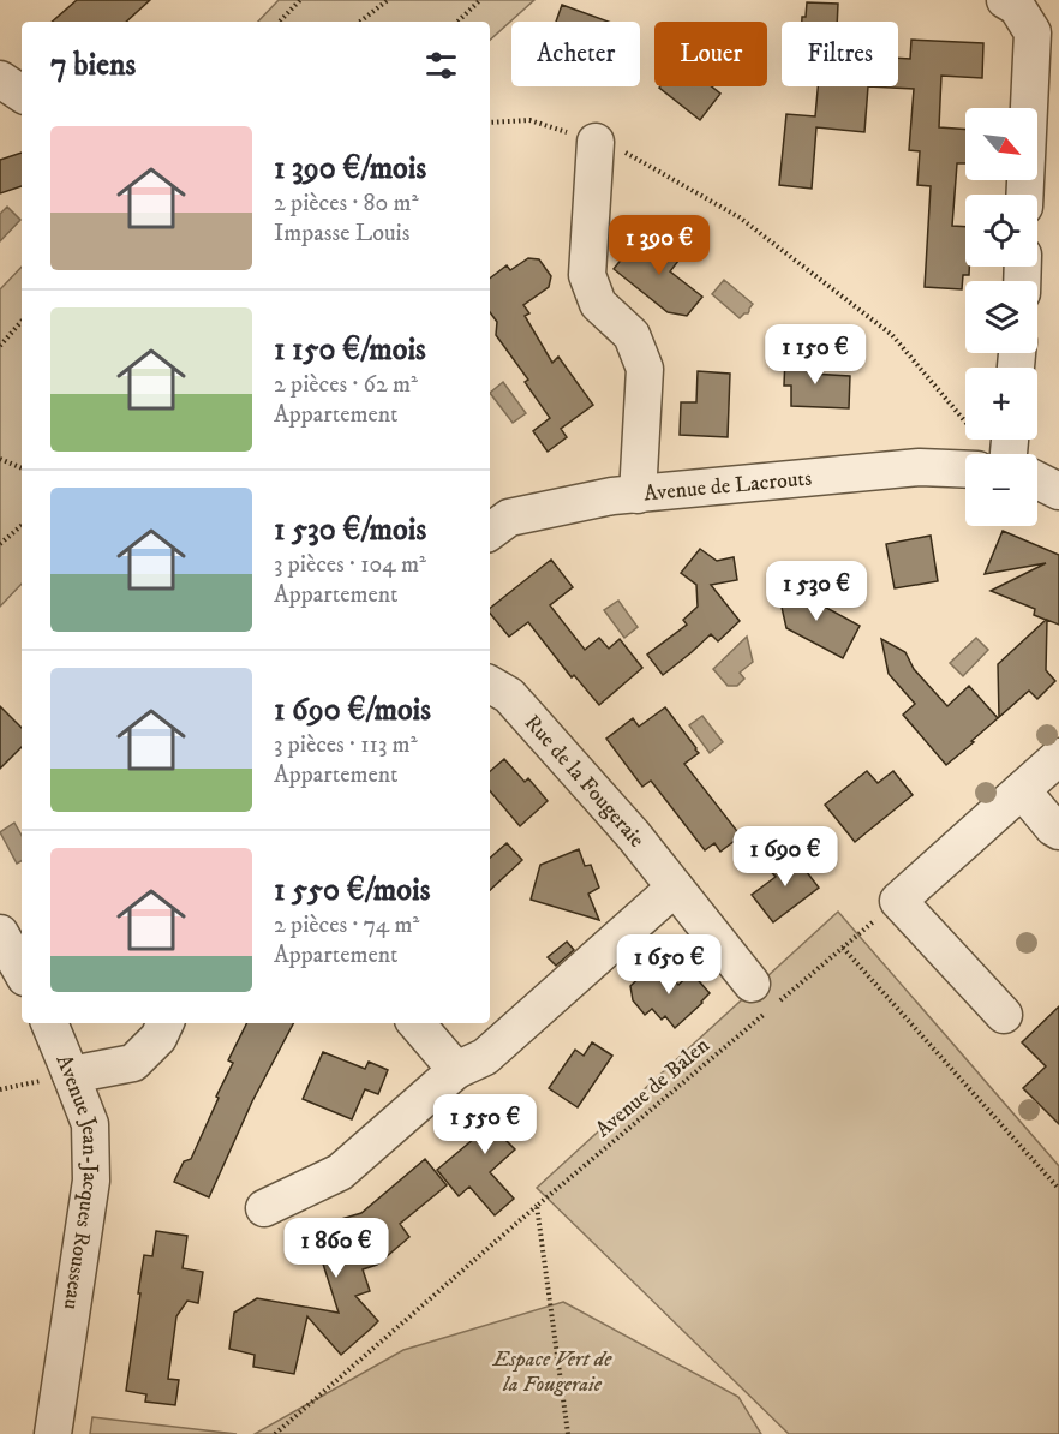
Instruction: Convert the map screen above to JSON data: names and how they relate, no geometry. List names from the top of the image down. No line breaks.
{"streets":{"street":["Avenue de Lacrouts","Rue de la Fougeraie","Avenue Jean-Jacques Rousseau"],"path":["Avenue de Balen"]},"parks":["Espace Vert de la Fougeraie"],"north":"bottom right","page":{"chip":["Acheter","Louer","Filtres"],"heading":"7 biens","map_buttons":["+","−"],"list":[{"name":"1 390 €/mois","note":"2 pièces · 80 m² · Impasse Louis"},{"name":"1 150 €/mois","note":"2 pièces · 62 m² · Appartement"},{"name":"1 530 €/mois","note":"3 pièces · 104 m² · Appartement"},{"name":"1 690 €/mois","note":"3 pièces · 113 m² · Appartement"},{"name":"1 550 €/mois","note":"2 pièces · 74 m² · Appartement"}],"price":["1 390 €","1 150 €","1 530 €","1 690 €","1 650 €","1 550 €","1 860 €"]}}
